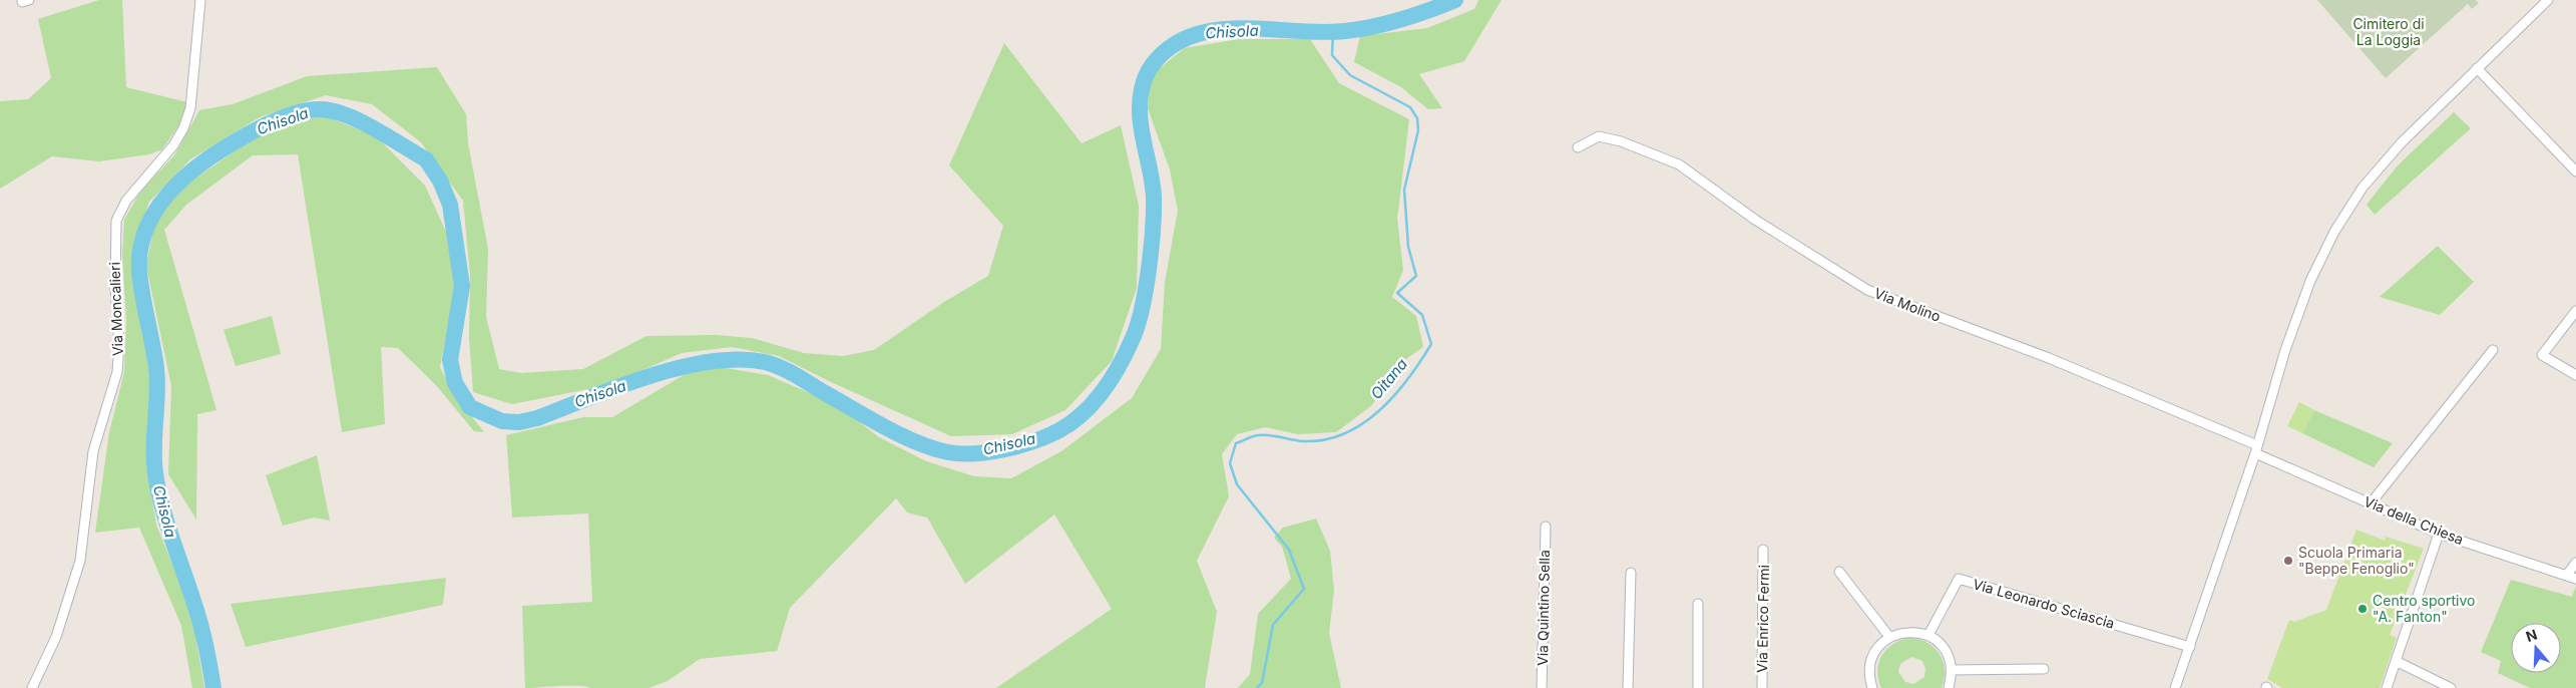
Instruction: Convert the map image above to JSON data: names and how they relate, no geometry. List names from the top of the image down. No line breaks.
{"streets":{"street":["Via Molino","Via Moncalieri","Via della Chiesa","Via Leonardo Sciascia","Via Quintino Sella","Via Enrico Fermi"]},"crossings":[["Via Molino","Via della Chiesa"]],"water":["Chisola","Oitana"],"parks":["Cimitero di La Loggia"],"places":["Scuola Primaria \"Beppe Fenoglio\"","Centro sportivo \"A. Fanton\""],"north":"top"}
